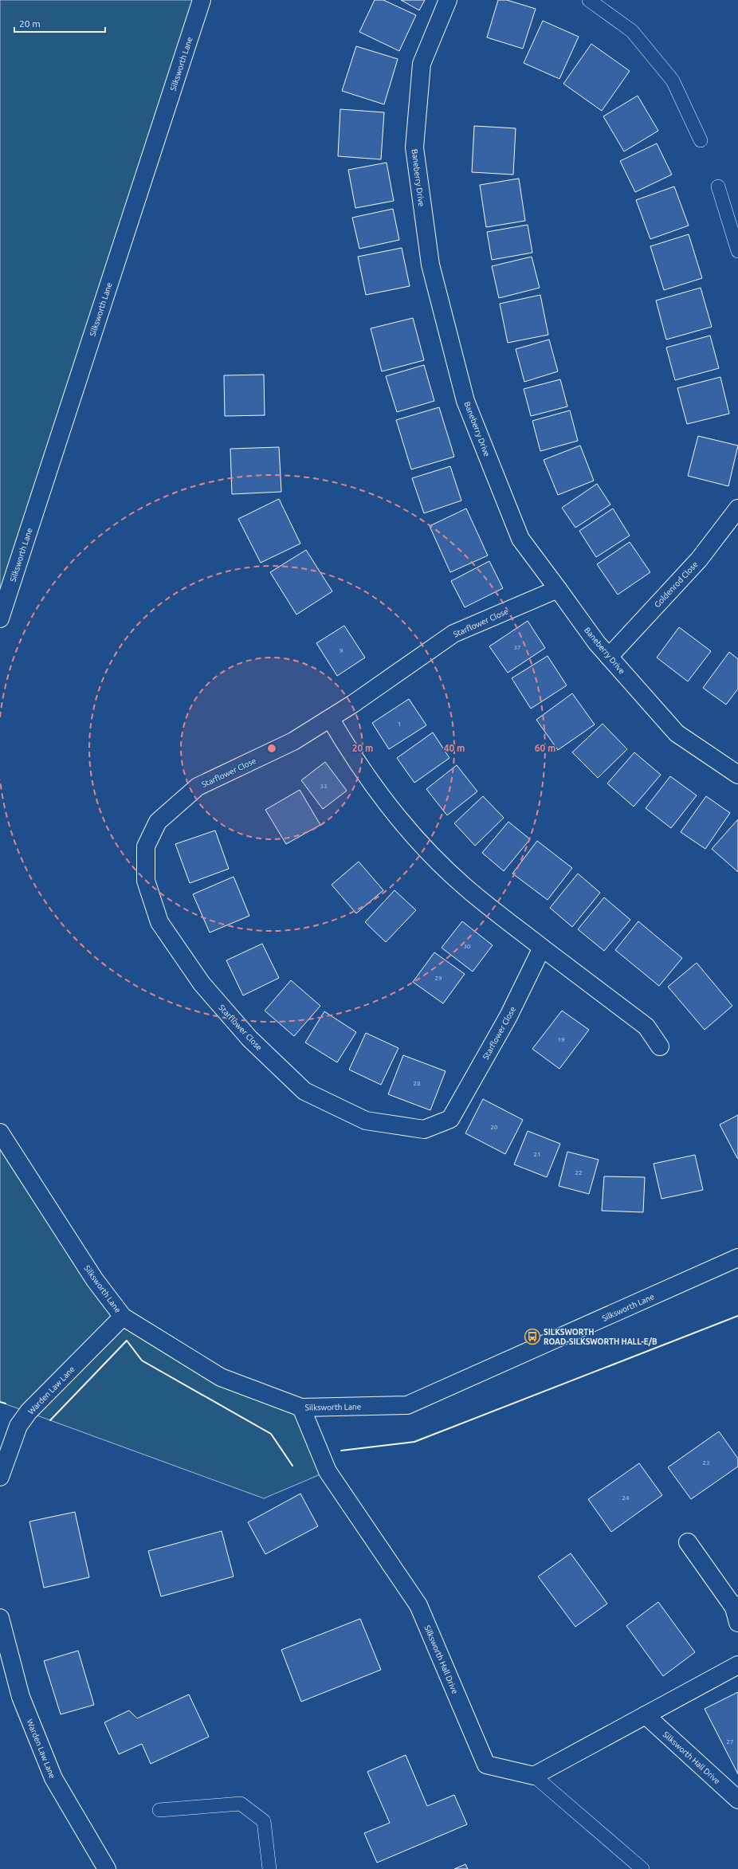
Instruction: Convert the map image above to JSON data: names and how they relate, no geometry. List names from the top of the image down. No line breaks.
{"streets":{"street":["Silksworth Lane","Baneberry Drive","Goldenrod Close","Starflower Close","Warden Law Lane","Silksworth Hall Drive"]},"crossings":[["Silksworth Lane","Warden Law Lane"],["Silksworth Lane","Silksworth Hall Drive"],["Baneberry Drive","Goldenrod Close"],["Baneberry Drive","Starflower Close"]],"places":{"bus stop":["SILKSWORTH ROAD-SILKSWORTH HALL-E/B"]},"house_numbers":["37","9","1","33","30","29","19","28","20","21","22","23","24","27"],"scale_bar":"20 m","rings":["20 m","40 m","60 m"]}
